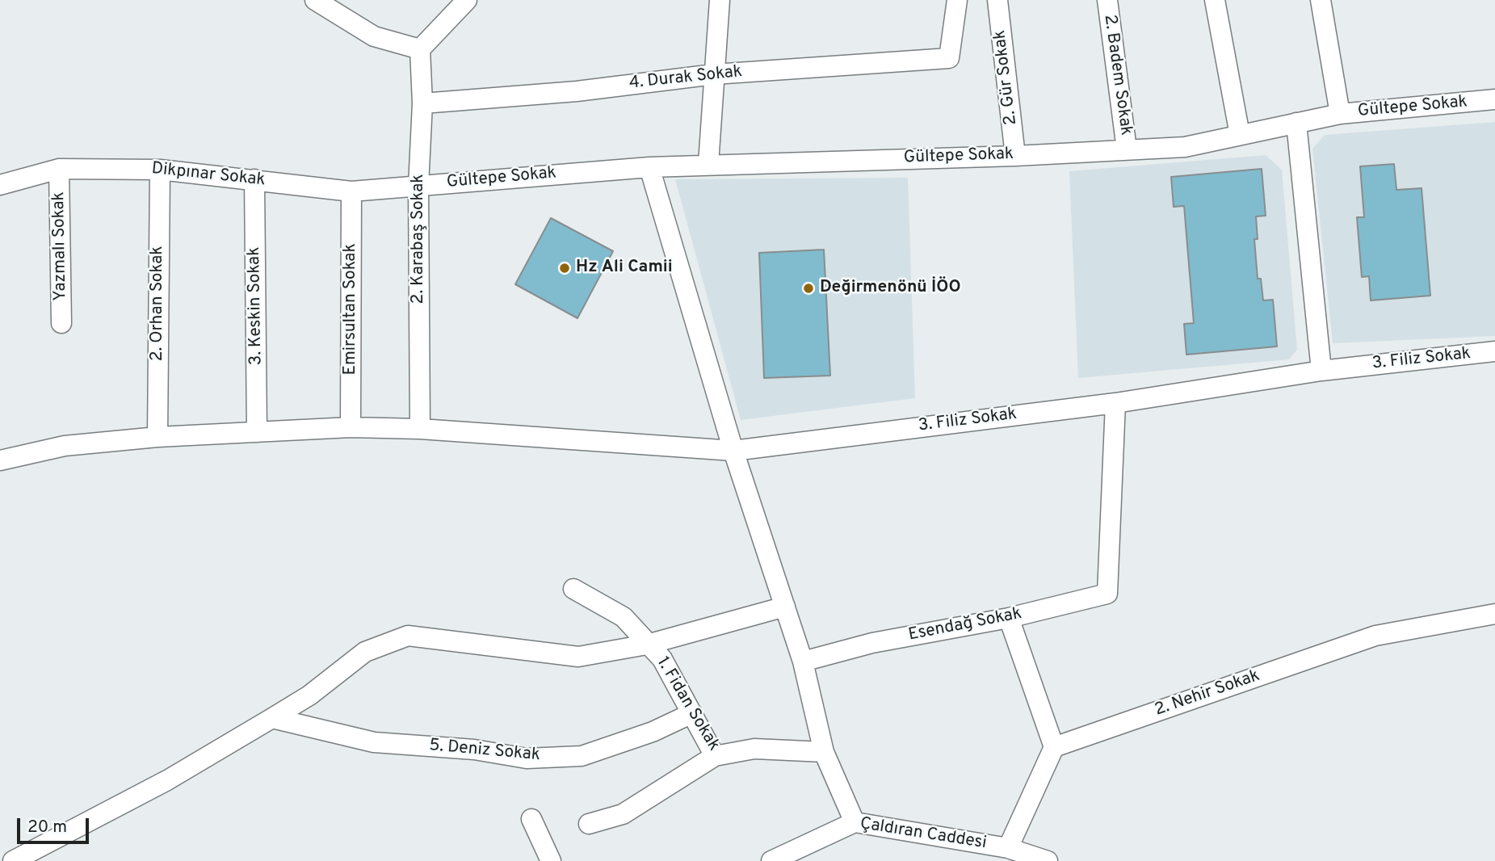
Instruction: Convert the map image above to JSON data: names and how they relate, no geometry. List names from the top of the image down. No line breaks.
{"streets":{"street":["2. Badem Sokak","2. Gür Sokak","4. Durak Sokak","Gültepe Sokak","Dikpınar Sokak","2. Karabaş Sokak","Yazmalı Sokak","2. Orhan Sokak","3. Keskin Sokak","Emirsultan Sokak","3. Filiz Sokak","Esendağ Sokak","2. Nehir Sokak","1. Fidan Sokak","5. Deniz Sokak","Çaldıran Caddesi"]},"crossings":[["2. Badem Sokak","Gültepe Sokak"],["2. Gür Sokak","Gültepe Sokak"],["4. Durak Sokak","2. Karabaş Sokak"],["Gültepe Sokak","Dikpınar Sokak"],["Gültepe Sokak","2. Karabaş Sokak"],["Dikpınar Sokak","2. Karabaş Sokak"],["Dikpınar Sokak","Yazmalı Sokak"],["Dikpınar Sokak","2. Orhan Sokak"],["Dikpınar Sokak","3. Keskin Sokak"],["Dikpınar Sokak","Emirsultan Sokak"],["2. Karabaş Sokak","3. Filiz Sokak"],["2. Orhan Sokak","3. Filiz Sokak"],["3. Keskin Sokak","3. Filiz Sokak"],["Emirsultan Sokak","3. Filiz Sokak"],["3. Filiz Sokak","Esendağ Sokak"],["1. Fidan Sokak","5. Deniz Sokak"]],"places":["Hz Ali Camii","Değirmenönü İÖO"],"scale_bar":"20 m"}
